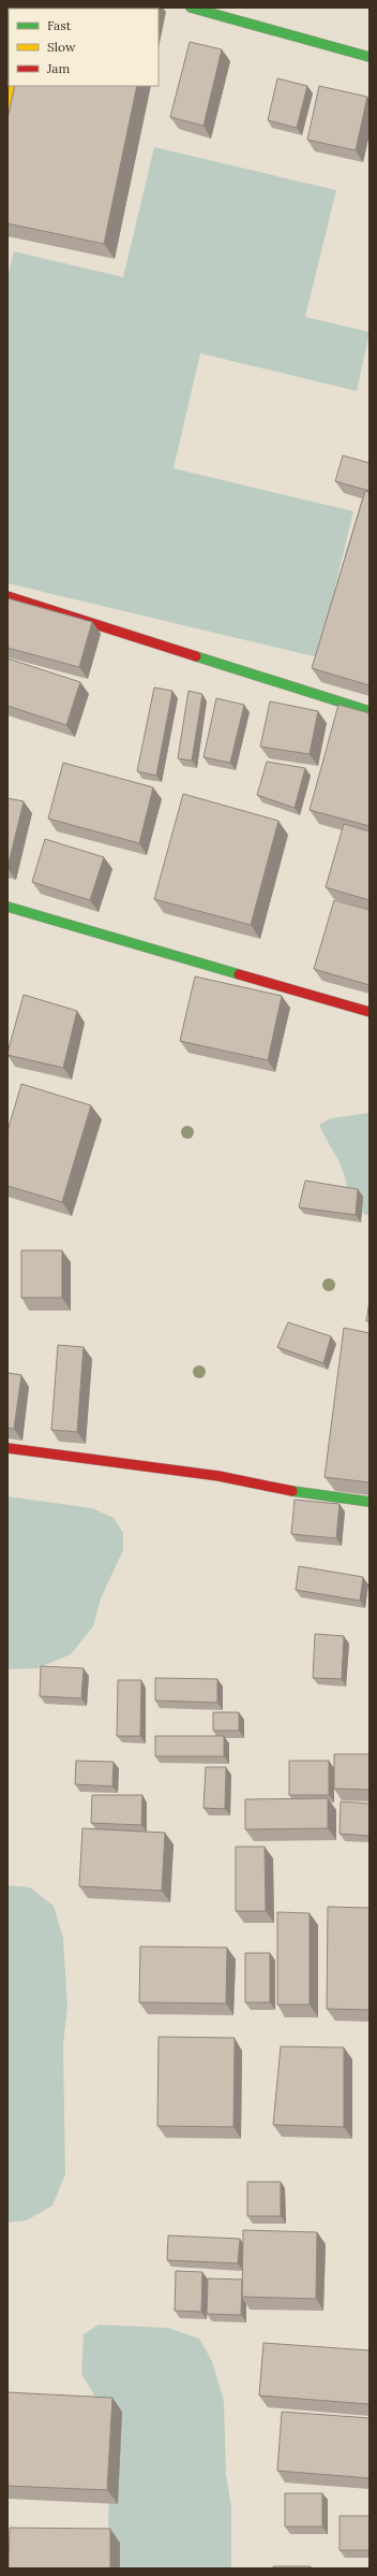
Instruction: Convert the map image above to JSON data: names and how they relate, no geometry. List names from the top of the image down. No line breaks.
{"legend":["Fast","Slow","Jam"]}
